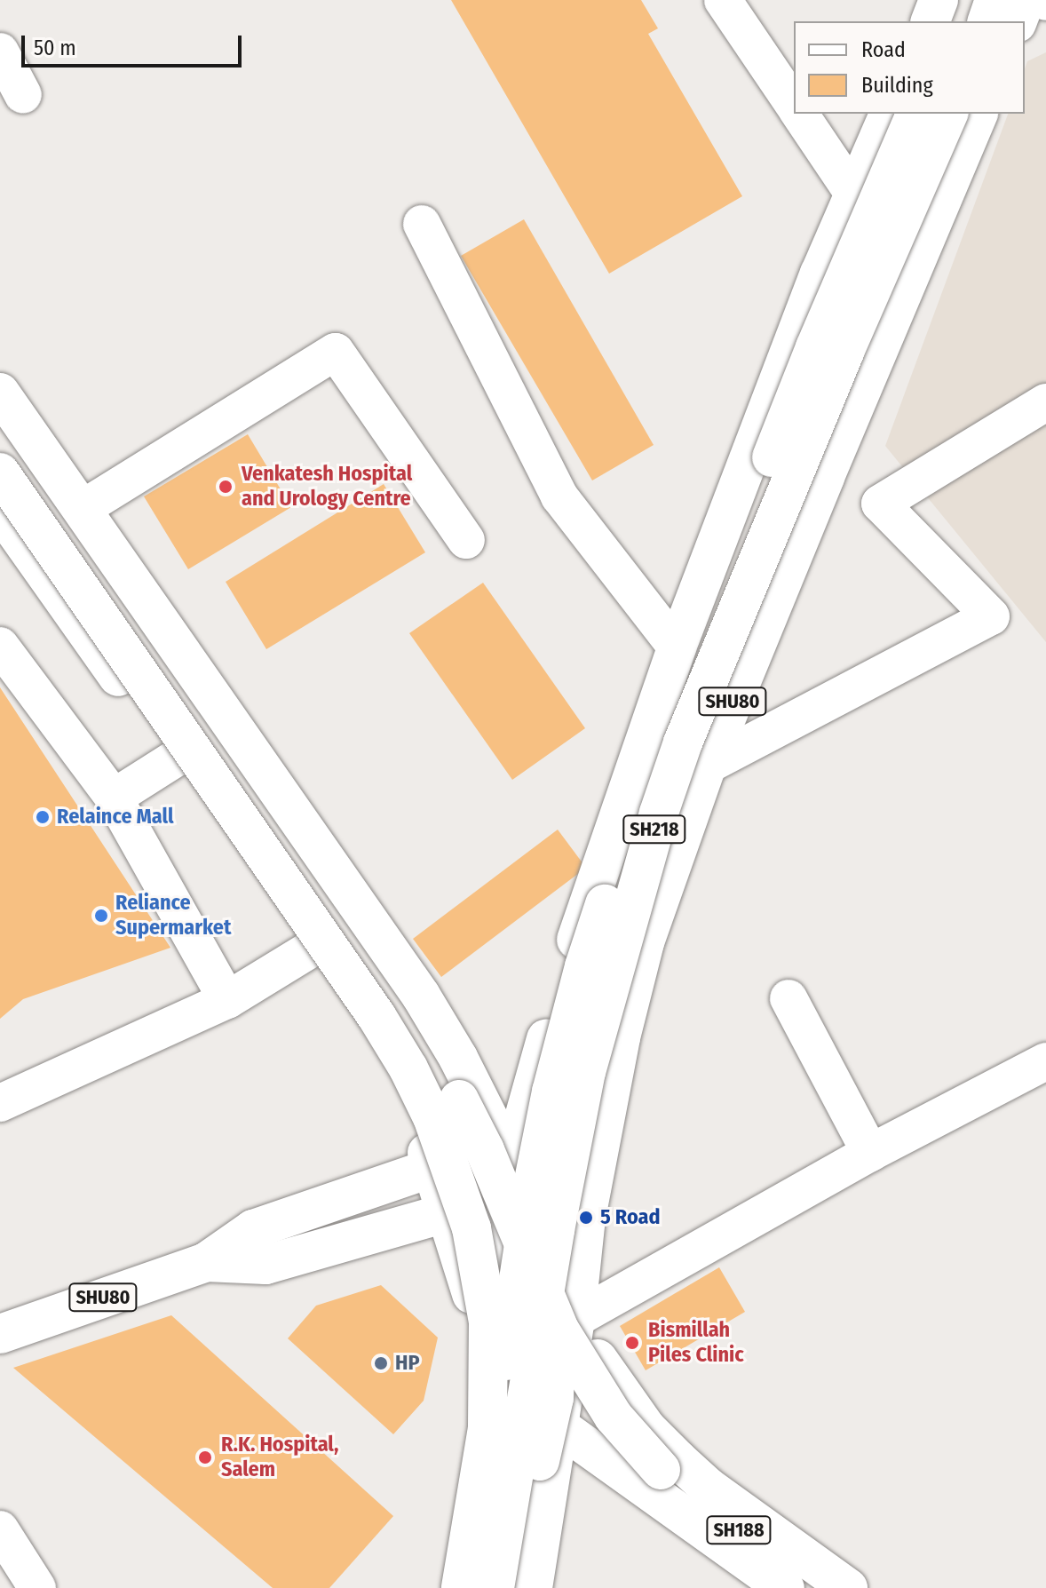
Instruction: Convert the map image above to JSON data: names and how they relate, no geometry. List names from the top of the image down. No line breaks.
{"streets":{"main road":["SHU80","SH218","SH188"]},"places":["Venkatesh Hospital and Urology Centre","Relaince Mall","Reliance Supermarket","5 Road","Bismillah Piles Clinic","HP","R.K. Hospital, Salem"],"legend":["Road","Building"],"scale_bar":"50 m"}
